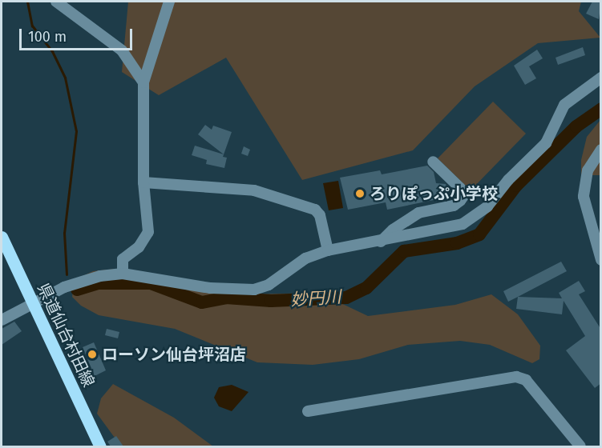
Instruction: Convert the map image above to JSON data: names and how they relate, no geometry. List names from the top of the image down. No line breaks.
{"streets":{"main road":["県道仙台村田線"]},"water":["妙円川"],"places":["ろりぽっぷ小学校","ローソン仙台坪沼店"],"scale_bar":"100 m"}
